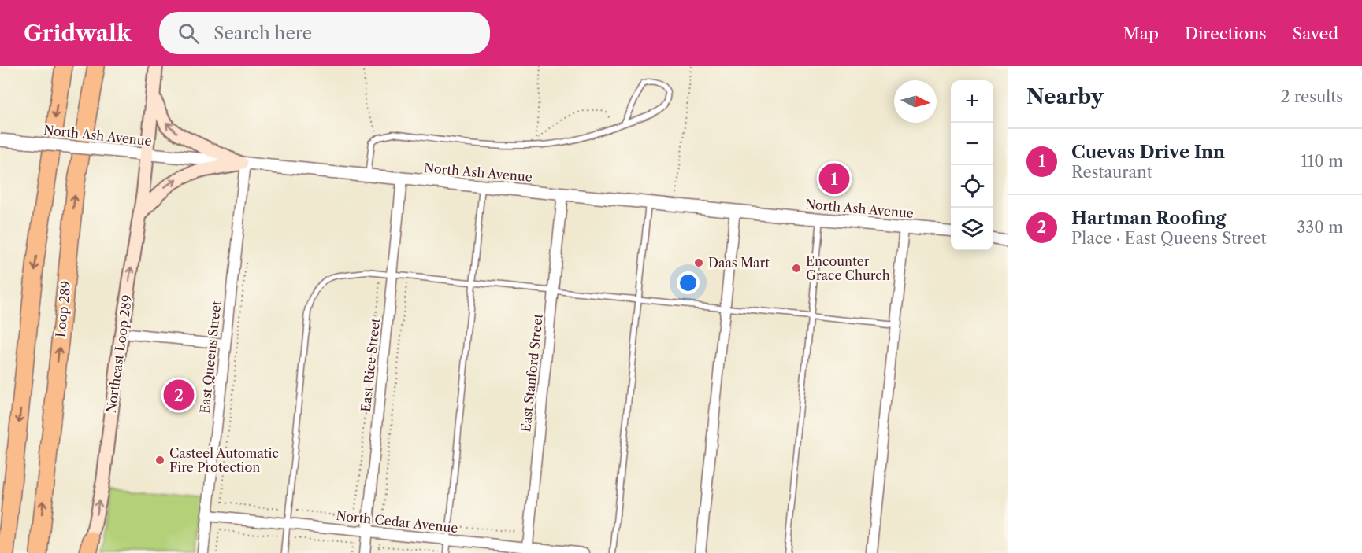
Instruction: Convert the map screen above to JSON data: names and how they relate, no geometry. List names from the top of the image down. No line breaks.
{"streets":{"highway":["Loop 289"],"main road":["Northeast Loop 289"],"street":["North Ash Avenue","East Queens Street","East Rice Street","East Stanford Street","North Cedar Avenue"]},"crossings":[["North Ash Avenue","Northeast Loop 289"],["North Ash Avenue","East Queens Street"],["North Ash Avenue","East Rice Street"],["North Ash Avenue","East Stanford Street"],["East Queens Street","North Cedar Avenue"],["East Rice Street","North Cedar Avenue"],["East Stanford Street","North Cedar Avenue"]],"one_way":["Northeast Loop 289"],"places":["Daas Mart","Encounter Grace Church","Casteel Automatic Fire Protection"],"north":"right","page":{"header":"Gridwalk","search":"Search here","nav":["Map","Directions","Saved"],"heading":["Nearby","2 results"],"map_buttons":["+","−"],"list":[{"mark":"1","name":"Cuevas Drive Inn","note":"Restaurant","value":"110 m"},{"mark":"2","name":"Hartman Roofing","note":"Place · East Queens Street","value":"330 m"}],"pins":["1","2"]}}
